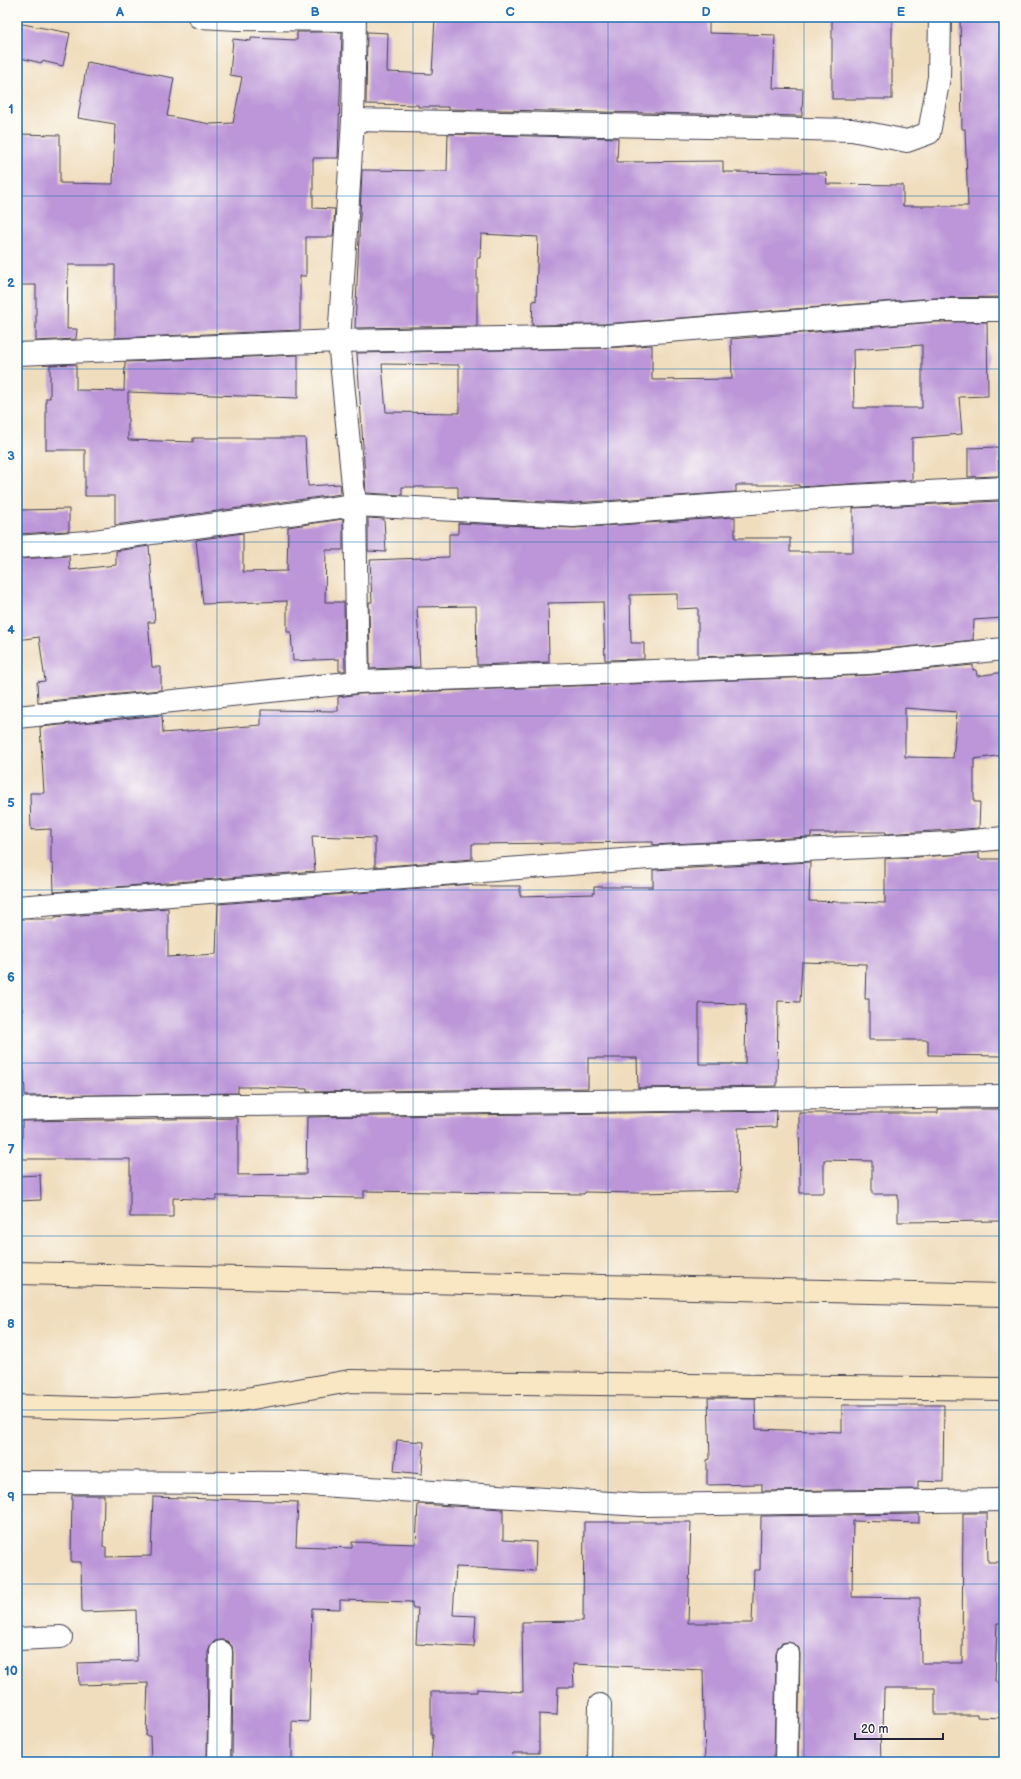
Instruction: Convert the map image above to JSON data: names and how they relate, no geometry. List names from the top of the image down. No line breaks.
{"scale_bar":"20 m","grid":{"columns":["A","B","C","D","E"],"rows":["1","2","3","4","5","6","7","8","9","10"]}}
